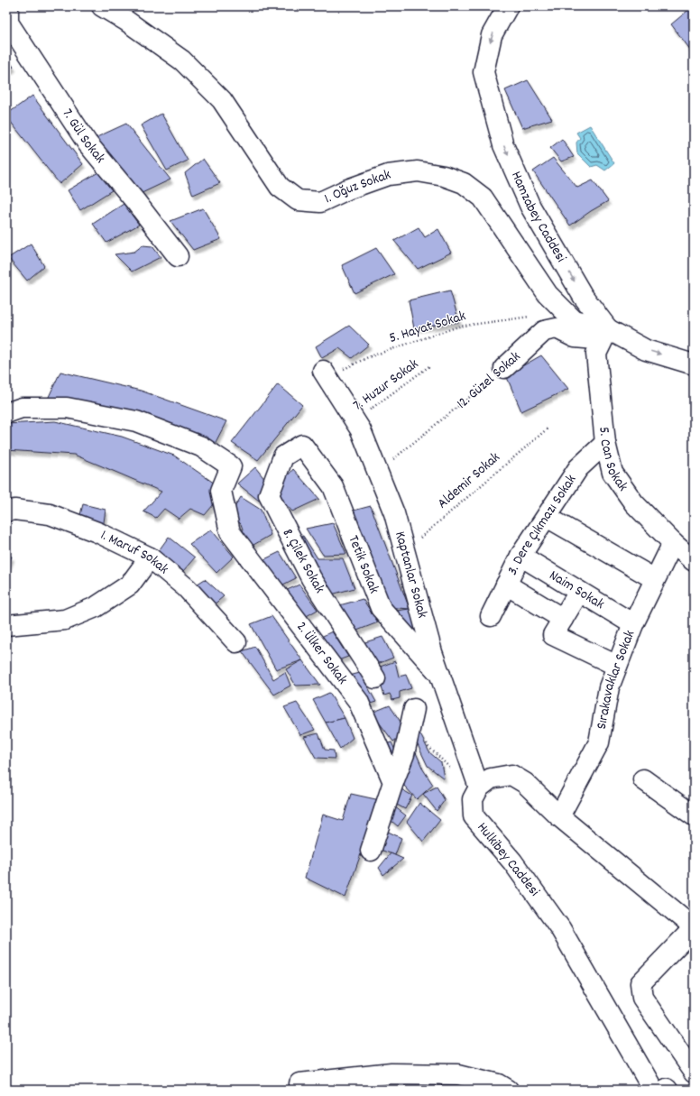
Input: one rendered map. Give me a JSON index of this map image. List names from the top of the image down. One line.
{"streets":{"street":["7. Gül Sokak","1. Oğuz Sokak","Hamzabey Caddesi","12. Güzel Sokak","5. Can Sokak","3. Dere Çıkmazı Sokak","1. Maruf Sokak","8. Çilek Sokak","Tetik Sokak","Kaptanlar Sokak","Naim Sokak","2. Ülker Sokak","Sırakavaklar Sokak","Hulkibey Caddesi"],"path":["5. Hayat Sokak","7. Huzur Sokak","Aldemir Sokak"]},"crossings":[["1. Oğuz Sokak","Hamzabey Caddesi"],["1. Oğuz Sokak","12. Güzel Sokak"],["1. Oğuz Sokak","5. Can Sokak"],["Hamzabey Caddesi","12. Güzel Sokak"],["Hamzabey Caddesi","5. Can Sokak"],["5. Hayat Sokak","Kaptanlar Sokak"],["12. Güzel Sokak","5. Can Sokak"],["12. Güzel Sokak","Kaptanlar Sokak"],["7. Huzur Sokak","Kaptanlar Sokak"],["5. Can Sokak","3. Dere Çıkmazı Sokak"],["5. Can Sokak","Sırakavaklar Sokak"],["Aldemir Sokak","Kaptanlar Sokak"],["3. Dere Çıkmazı Sokak","Naim Sokak"],["8. Çilek Sokak","Tetik Sokak"],["Tetik Sokak","Kaptanlar Sokak"],["Kaptanlar Sokak","Hulkibey Caddesi"],["Naim Sokak","Sırakavaklar Sokak"]],"one_way":["Hamzabey Caddesi"]}
